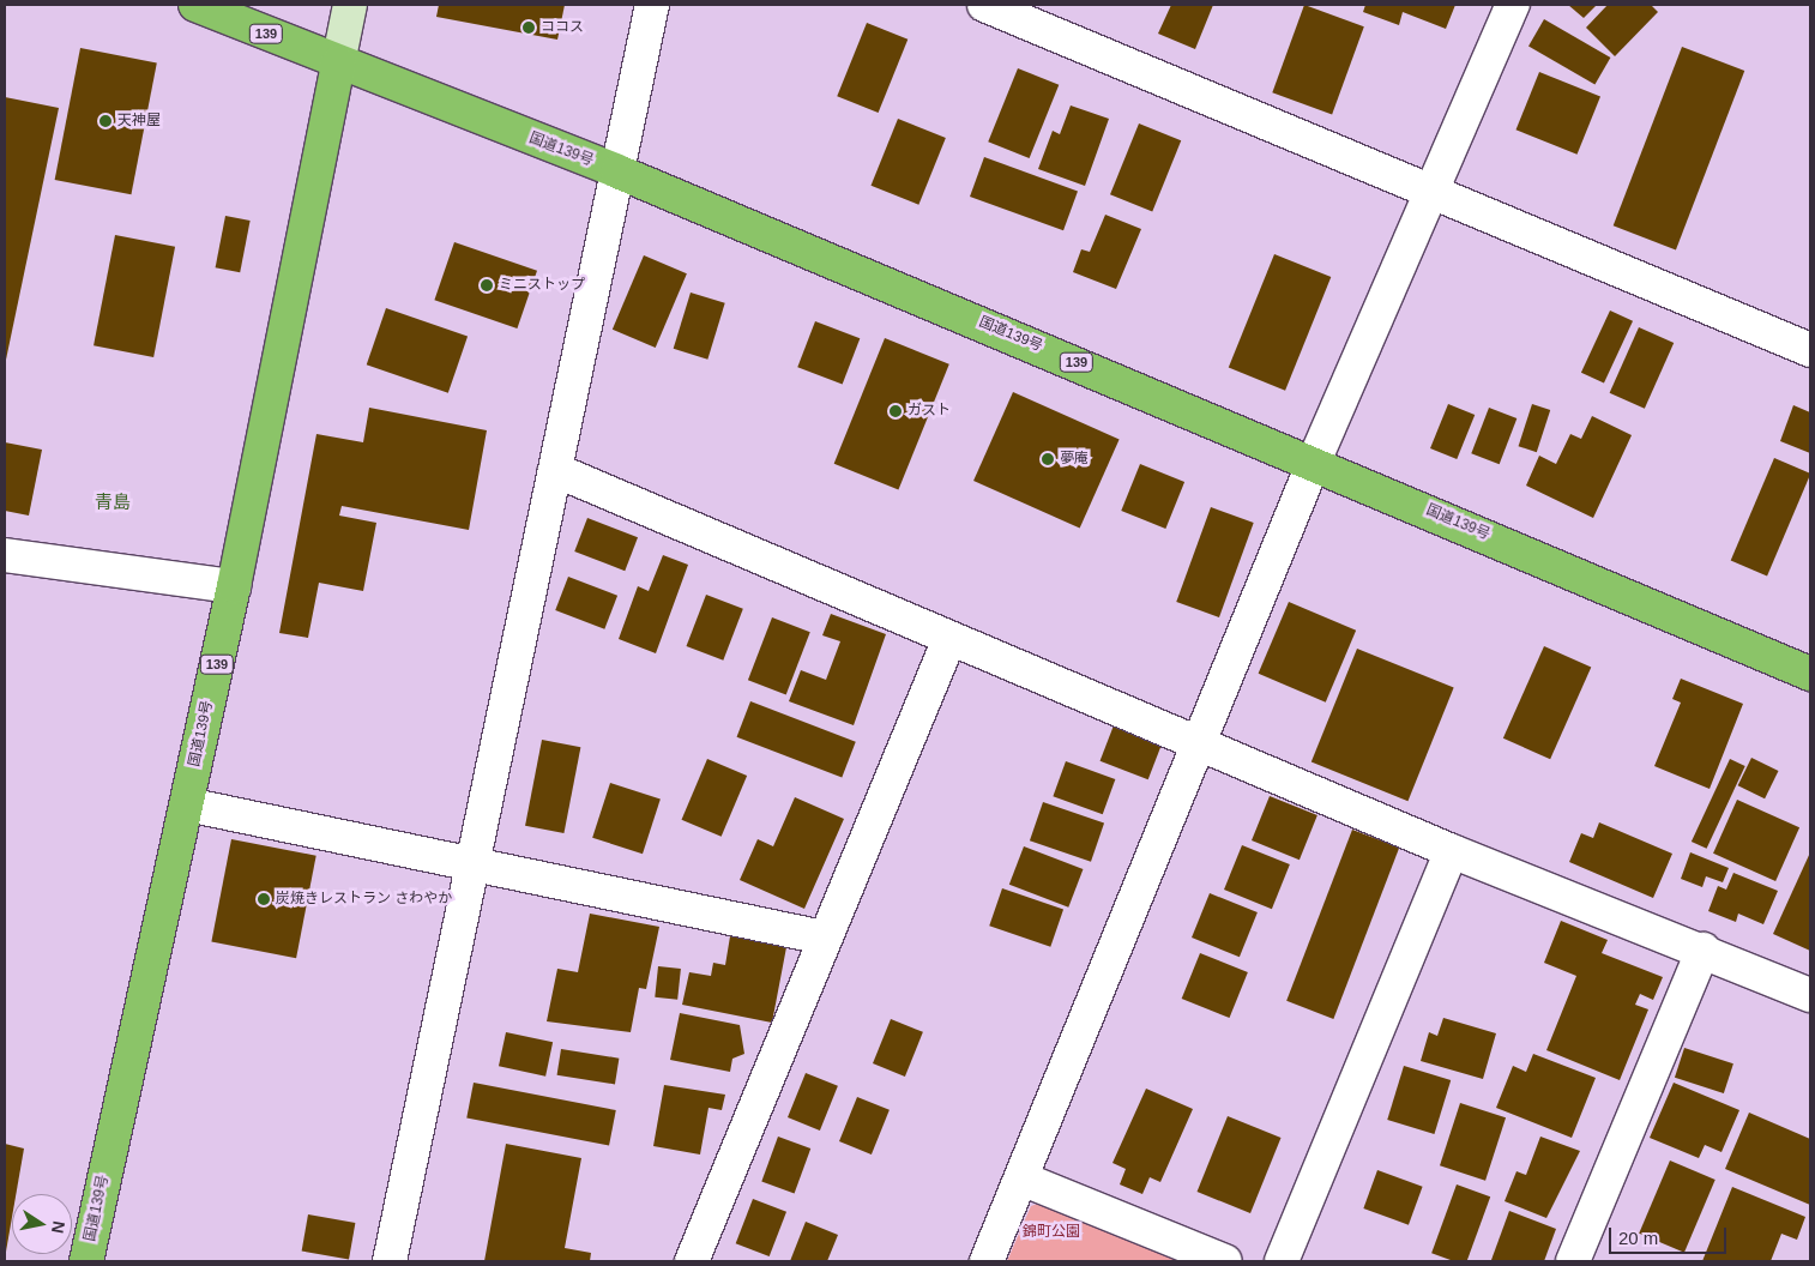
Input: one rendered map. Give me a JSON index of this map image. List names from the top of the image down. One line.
{"streets":{"highway":["139","国道139号"]},"districts":["青島"],"parks":["錦町公園"],"places":["ココス","天神屋","ミニストップ","ガスト","夢庵","炭焼きレストラン さわやか"],"scale_bar":"20 m","north":"right"}
